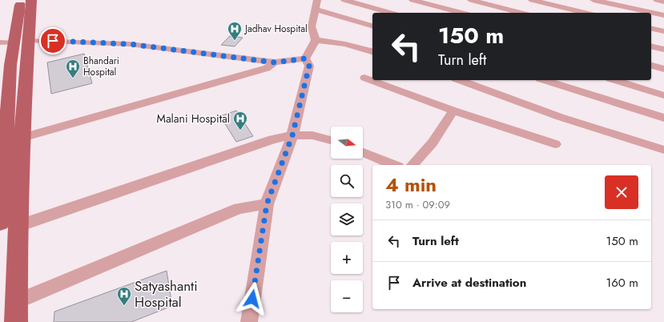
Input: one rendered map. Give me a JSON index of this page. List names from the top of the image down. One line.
{"places":{"hospital":["Jadhav Hospital","Bhandari Hospital","Malani Hospital","Satyashanti Hospital"]},"north":"right","page":{"turn":["150 m","Turn left"],"map_buttons":["+","−"],"heading":["4 min","310 m · 09:09"],"list":[{"name":"Turn left","value":"150 m"},{"name":"Arrive at destination","value":"160 m"}]}}
